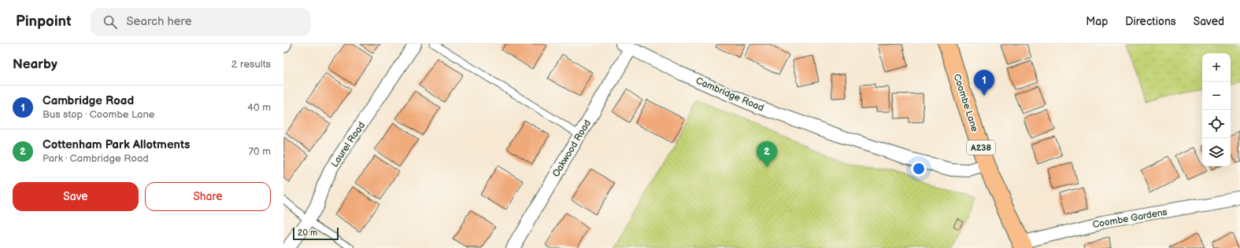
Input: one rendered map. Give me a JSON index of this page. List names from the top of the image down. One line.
{"streets":{"main road":["Coombe Lane","A238"],"street":["Cambridge Road","Laurel Road","Oakwood Road","Coombe Gardens"]},"crossings":[["Cambridge Road","Coombe Lane"],["Cambridge Road","Oakwood Road"],["Coombe Lane","Coombe Gardens"]],"scale_bar":"20 m","page":{"header":"Pinpoint","search":"Search here","nav":["Map","Directions","Saved"],"heading":["Nearby","2 results"],"map_buttons":["+","−"],"pins":["1","2"],"list":[{"mark":"1","name":"Cambridge Road","note":"Bus stop · Coombe Lane","value":"40 m"},{"mark":"2","name":"Cottenham Park Allotments","note":"Park · Cambridge Road","value":"70 m"}],"buttons":["Save","Share"],"scale":"20 m"}}
